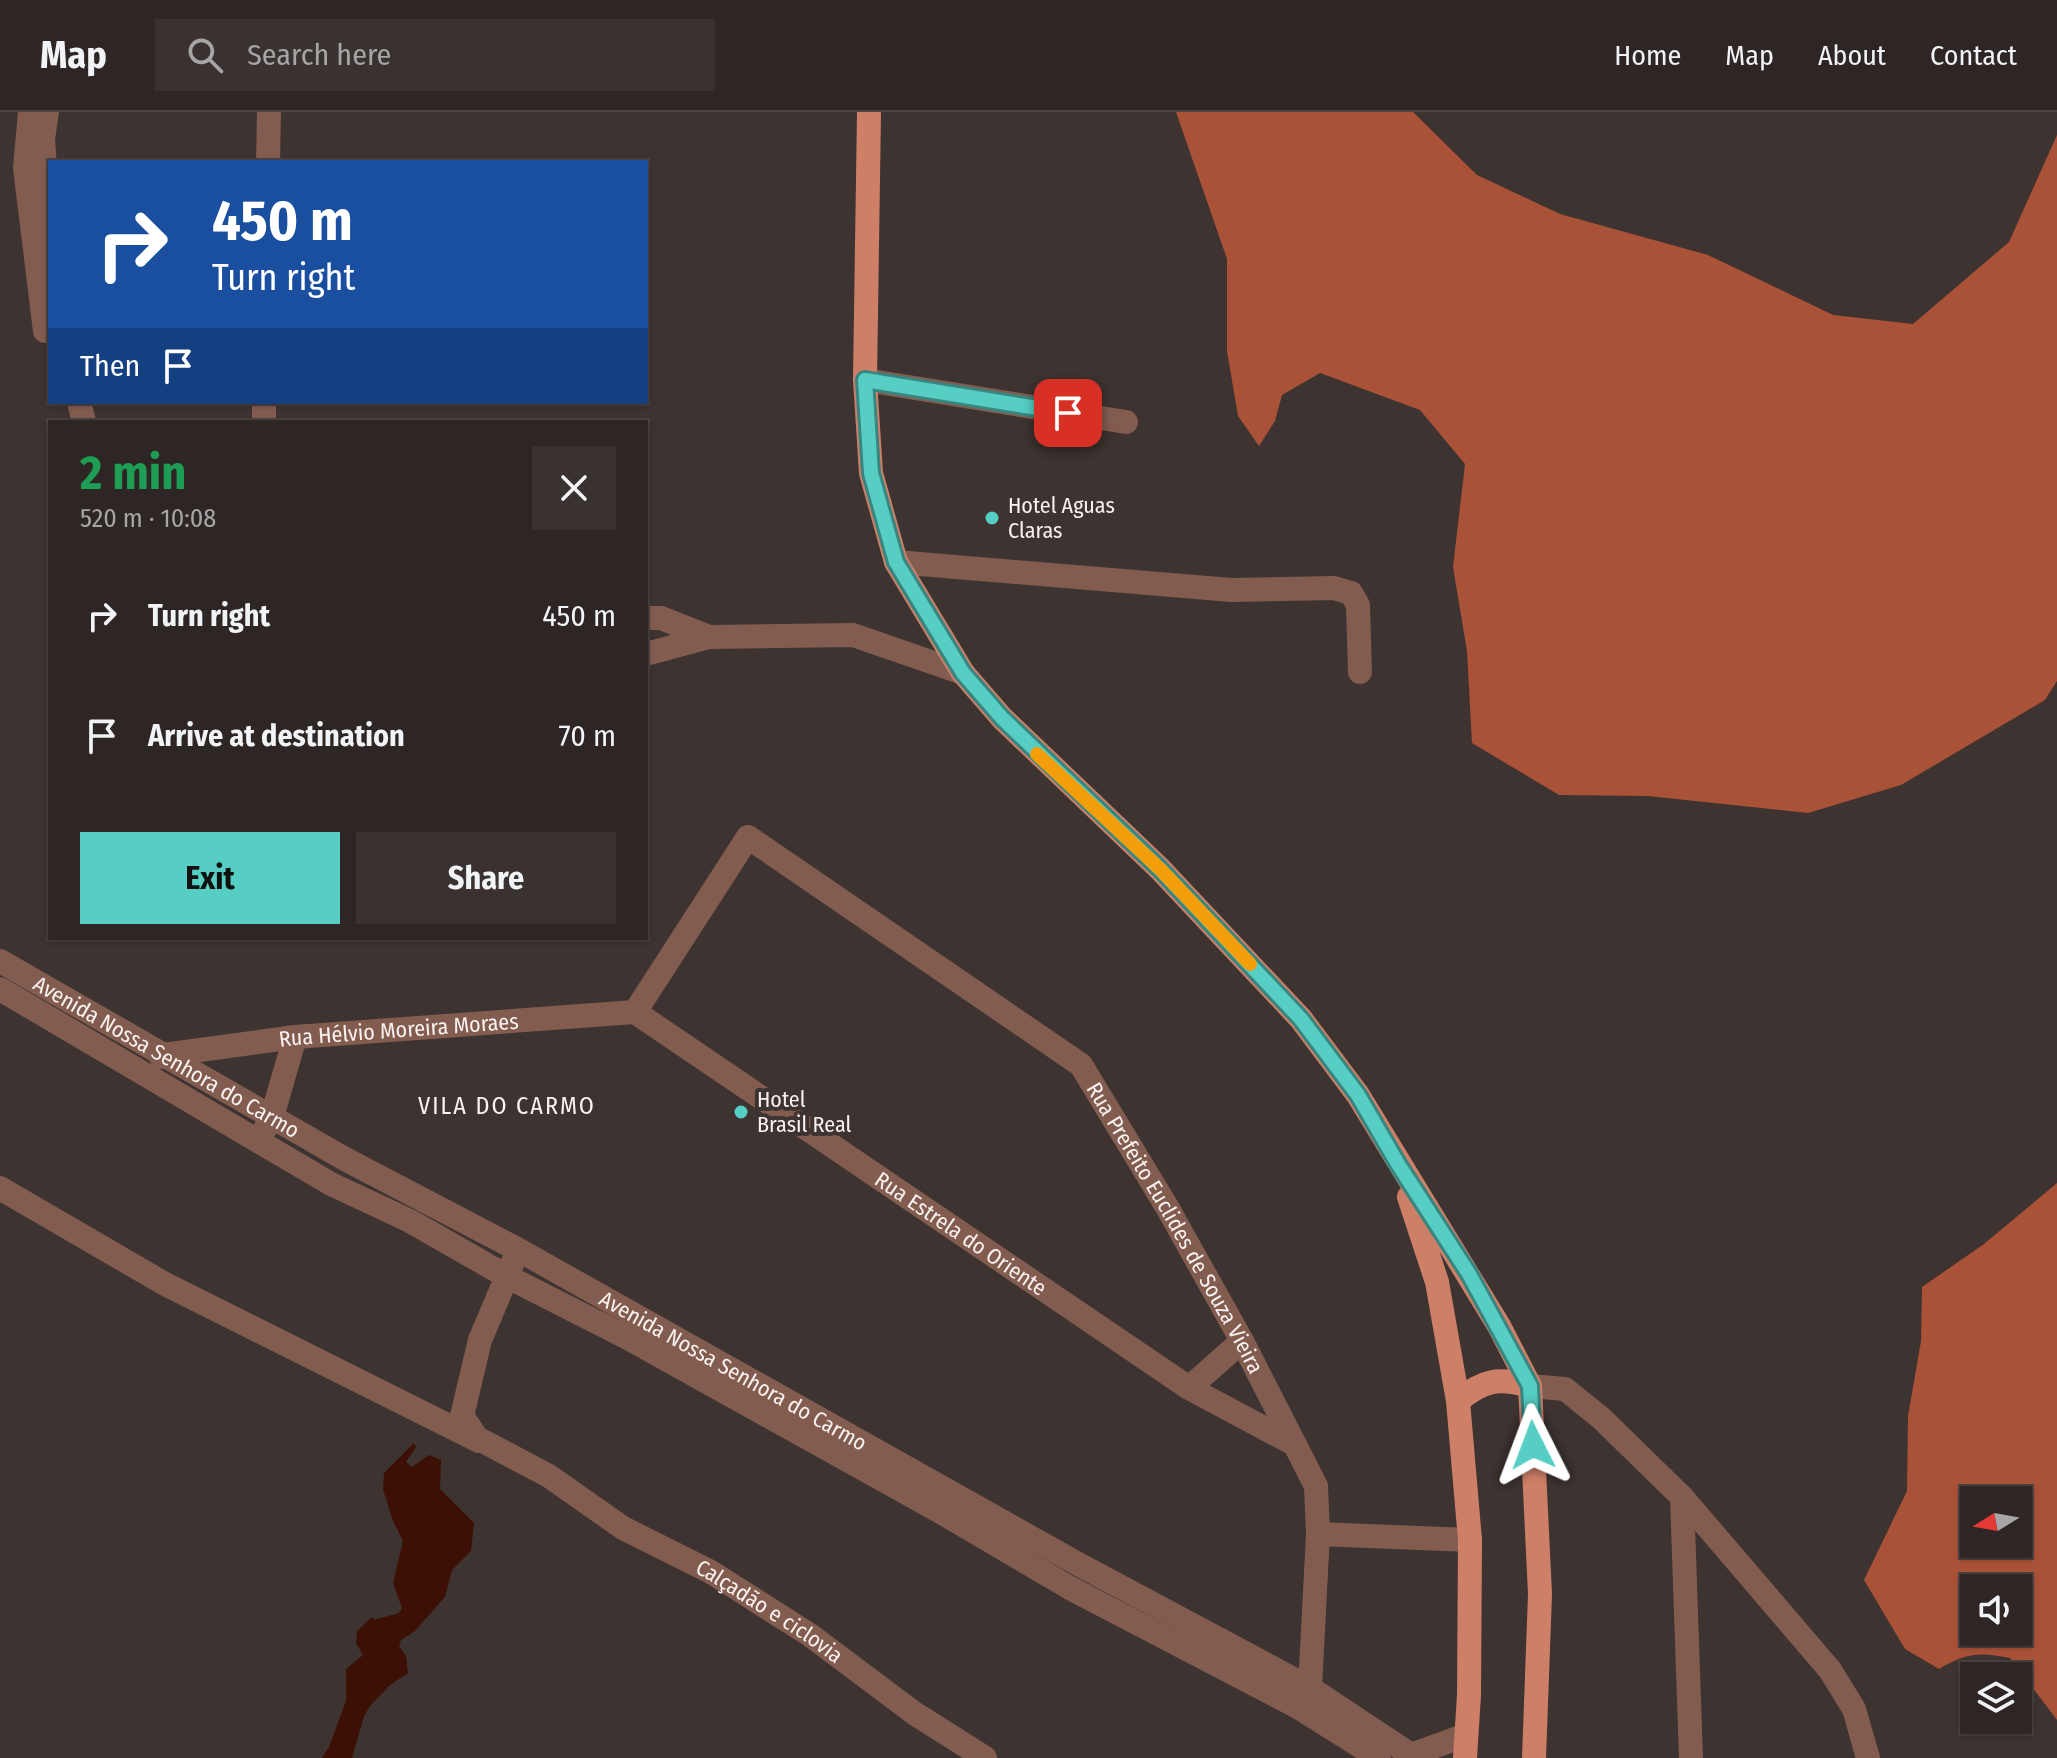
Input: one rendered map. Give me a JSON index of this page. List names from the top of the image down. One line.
{"streets":{"street":["Rua Hélvio Moreira Moraes","Avenida Nossa Senhora do Carmo","Rua Prefeito Euclides de Souza Vieira","Rua Estrela do Oriente","Calçadão e ciclovia"]},"crossings":[["Rua Hélvio Moreira Moraes","Avenida Nossa Senhora do Carmo"],["Rua Hélvio Moreira Moraes","Rua Prefeito Euclides de Souza Vieira"],["Rua Hélvio Moreira Moraes","Rua Estrela do Oriente"],["Avenida Nossa Senhora do Carmo","Rua Prefeito Euclides de Souza Vieira"],["Rua Prefeito Euclides de Souza Vieira","Rua Estrela do Oriente"]],"districts":["VILA DO CARMO"],"places":["Hotel Aguas Claras","Hotel Brasil Real"],"north":"left","page":{"header":"Map","search":"Search here","nav":["Home","Map","About","Contact"],"turn":["450 m","Turn right"],"then":"Then","heading":["2 min","520 m · 10:08"],"list":[{"name":"Turn right","value":"450 m"},{"name":"Arrive at destination","value":"70 m"}],"buttons":["Exit","Share"]}}
